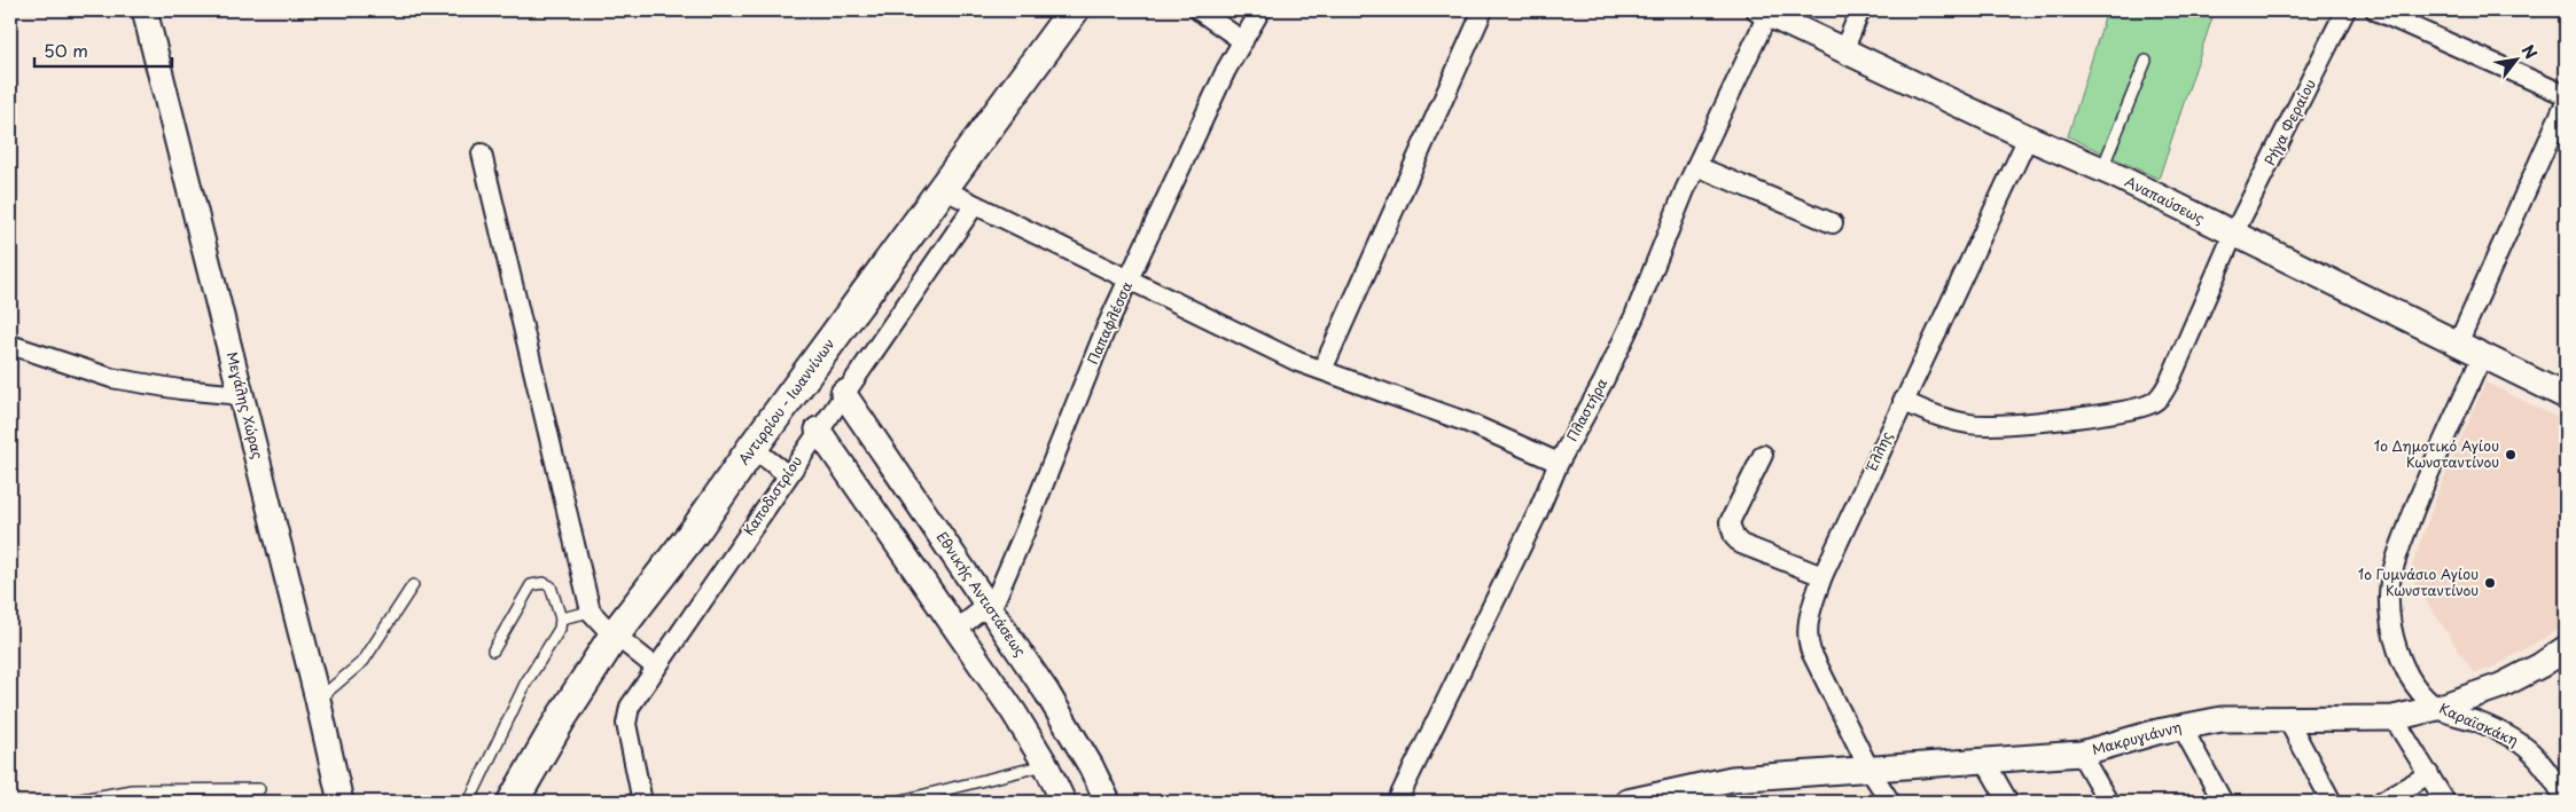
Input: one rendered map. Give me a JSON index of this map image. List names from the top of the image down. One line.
{"streets":{"main road":["Αντιρρίου - Ιωαννίνων"],"street":["Ρήγα Φεραίου","Αναπαύσεως","Παπαφλέσσα","Μεγάλης Χώρας","Πλαστήρα","Έλλης","Καποδιστρίου","Εθνικής Αντιστάσεως","Καραϊσκάκη","Μακρυγιάννη"]},"crossings":[["Ρήγα Φεραίου","Αναπαύσεως"],["Ρήγα Φεραίου","Έλλης"],["Αναπαύσεως","Πλαστήρα"],["Αναπαύσεως","Έλλης"],["Αναπαύσεως","Καραϊσκάκη"],["Παπαφλέσσα","Εθνικής Αντιστάσεως"],["Έλλης","Μακρυγιάννη"],["Καποδιστρίου","Εθνικής Αντιστάσεως"],["Καραϊσκάκη","Μακρυγιάννη"]],"places":["1ο Δημοτικό Αγίου Κωνσταντίνου","1ο Γυμνάσιο Αγίου Κωνσταντίνου"],"scale_bar":"50 m","north":"top right"}
